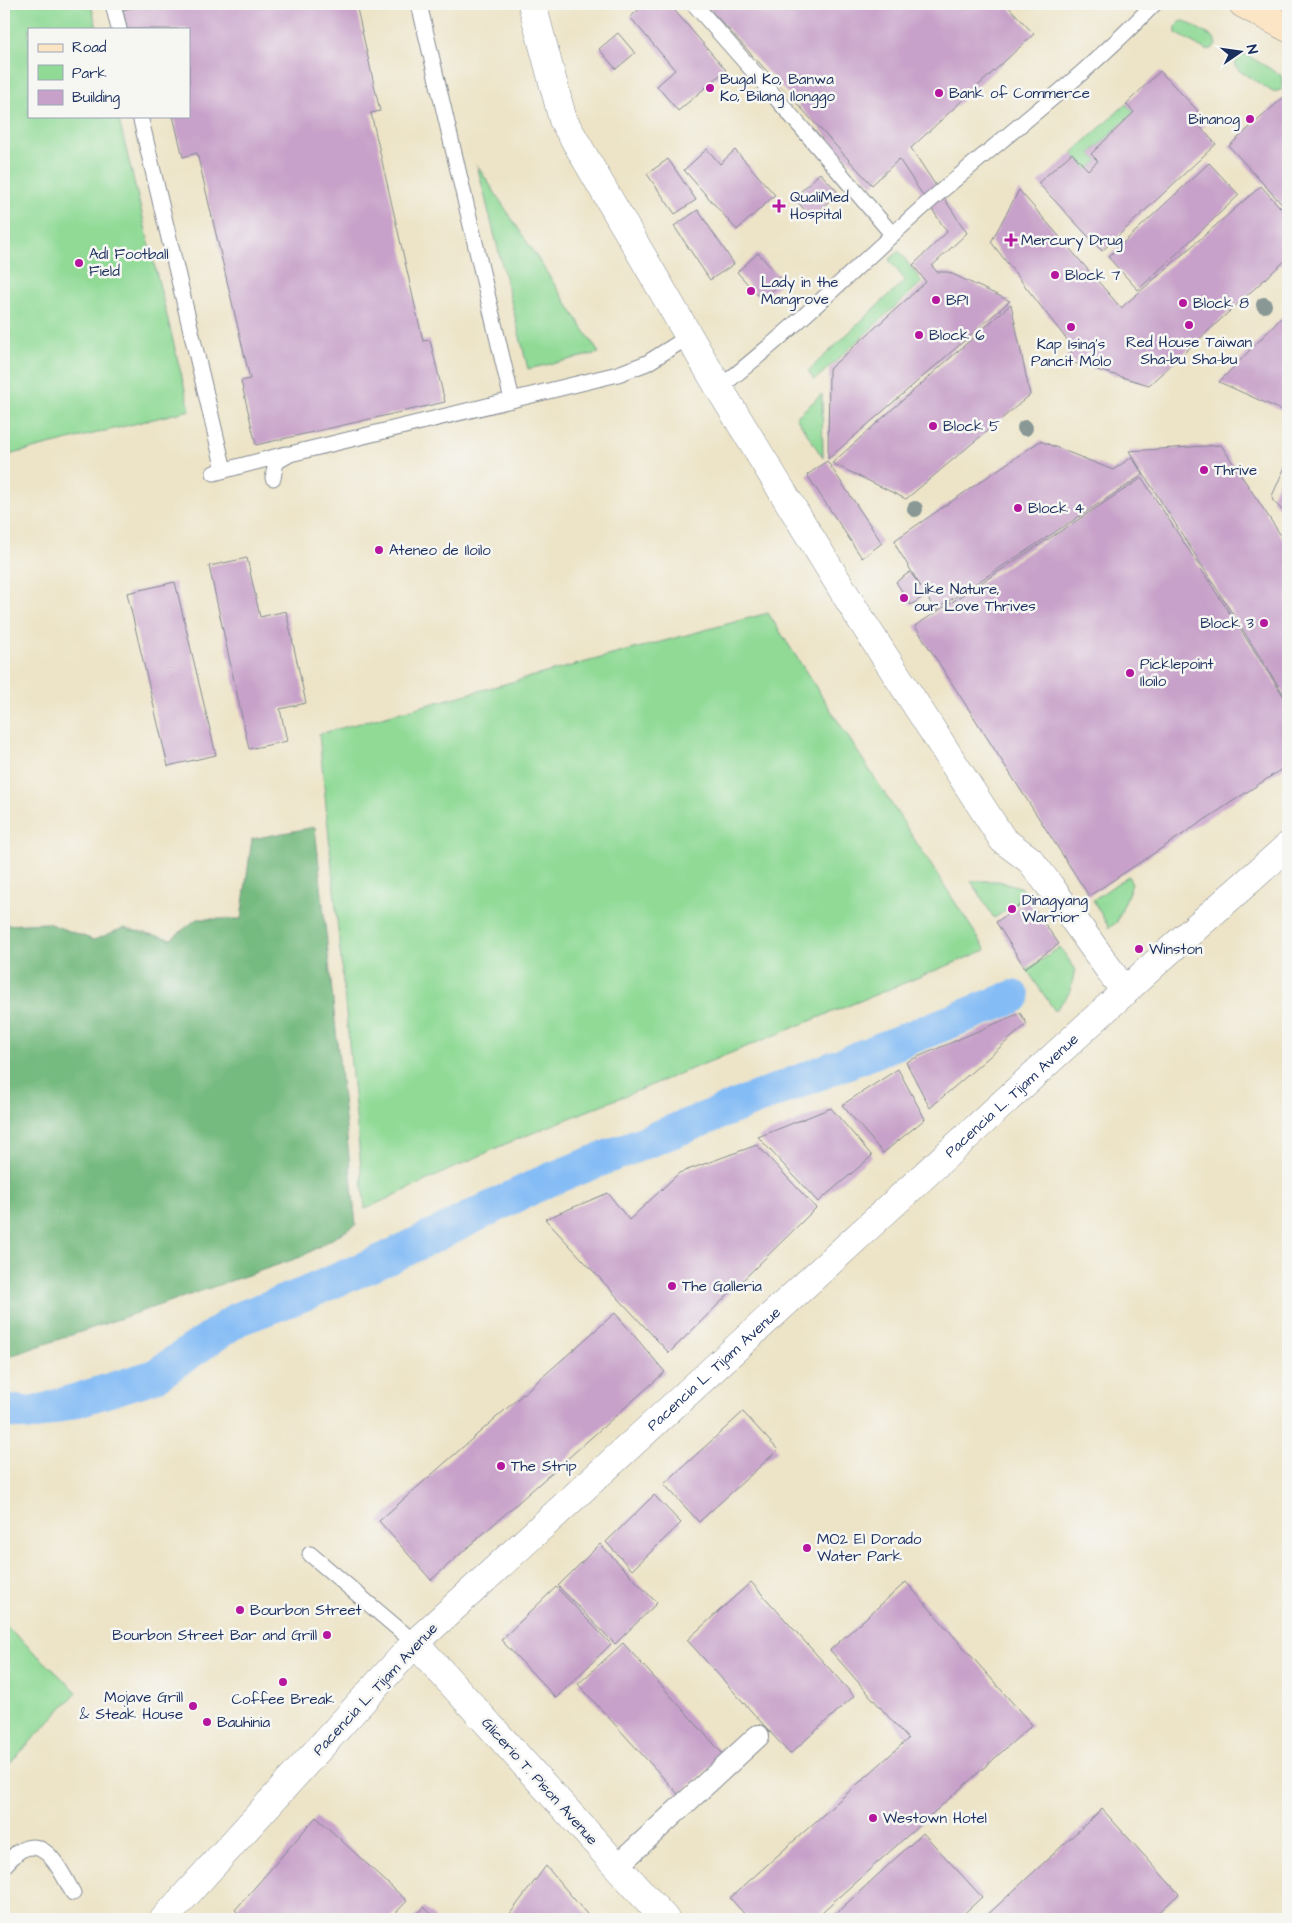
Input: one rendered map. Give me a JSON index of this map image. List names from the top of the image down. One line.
{"streets":{"street":["Pacencia L. Tijam Avenue","Glicerio T. Pison Avenue"]},"crossings":[["Pacencia L. Tijam Avenue","Glicerio T. Pison Avenue"]],"places":{"other":["Bugal Ko, Banwa Ko, Bilang Ilonggo","Bank of Commerce","Binanog","AdI Football Field","Block 7","Lady in the Mangrove","BPI","Block 8","Red House Taiwan Sha-bu Sha-bu","Kap Ising's Pancit Molo","Block 6","Block 5","Thrive","Block 4","Ateneo de Iloilo","Like Nature, our Love Thrives","Block 3","Picklepoint Iloilo","Dinagyang Warrior","Winston","The Galleria","The Strip","MO2 El Dorado Water Park","Bourbon Street","Bourbon Street Bar and Grill","Coffee Break","Mojave Grill & Steak House","Bauhinia","Westown Hotel"],"health":["QualiMed Hospital","Mercury Drug"]},"legend":["Road","Park","Building"],"north":"right"}
